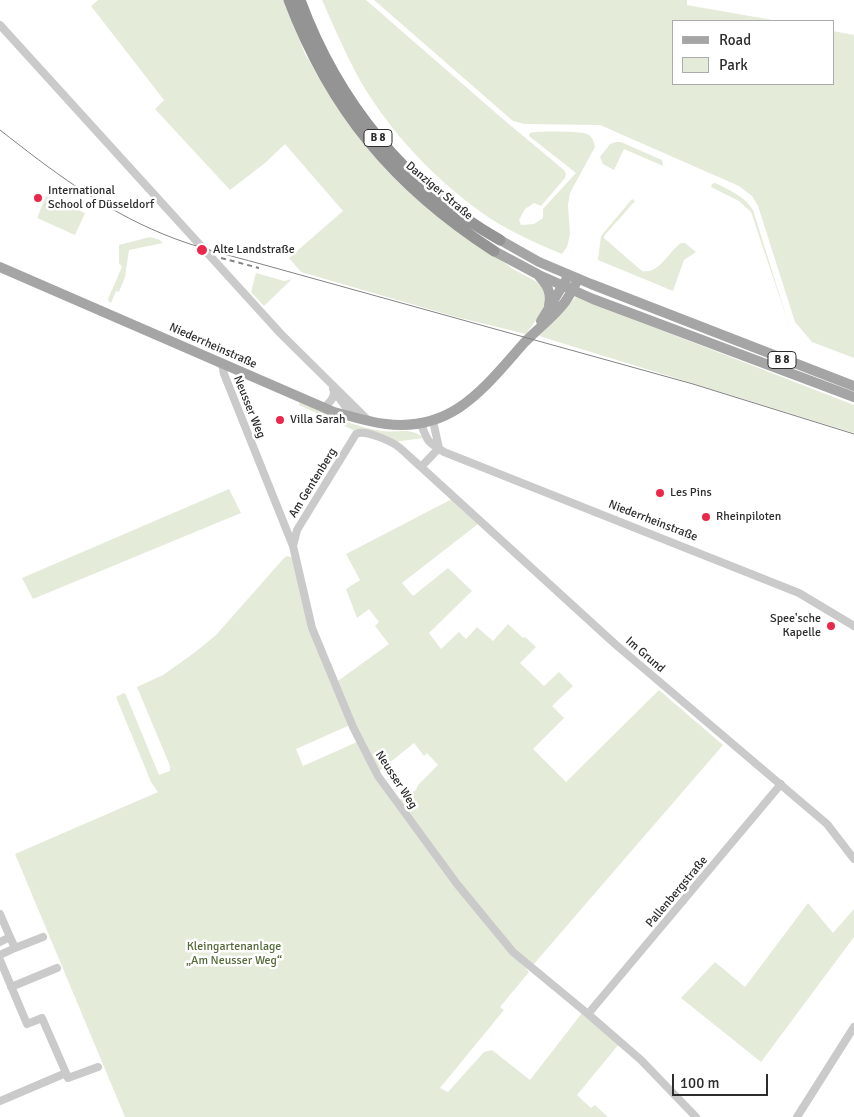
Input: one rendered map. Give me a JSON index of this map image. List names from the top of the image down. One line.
{"streets":{"highway":["B 8","Danziger Straße"],"main road":["Niederrheinstraße"],"street":["Neusser Weg","Am Gentenberg","Im Grund","Pallenbergstraße"]},"crossings":[["Niederrheinstraße","Neusser Weg"],["Neusser Weg","Am Gentenberg"],["Neusser Weg","Pallenbergstraße"],["Am Gentenberg","Im Grund"],["Im Grund","Pallenbergstraße"]],"parks":["Kleingartenanlage „Am Neusser Weg“"],"places":["International School of Düsseldorf","Alte Landstraße","Villa Sarah","Les Pins","Rheinpiloten","Spee'sche Kapelle"],"legend":["Road","Park"],"scale_bar":"100 m"}
